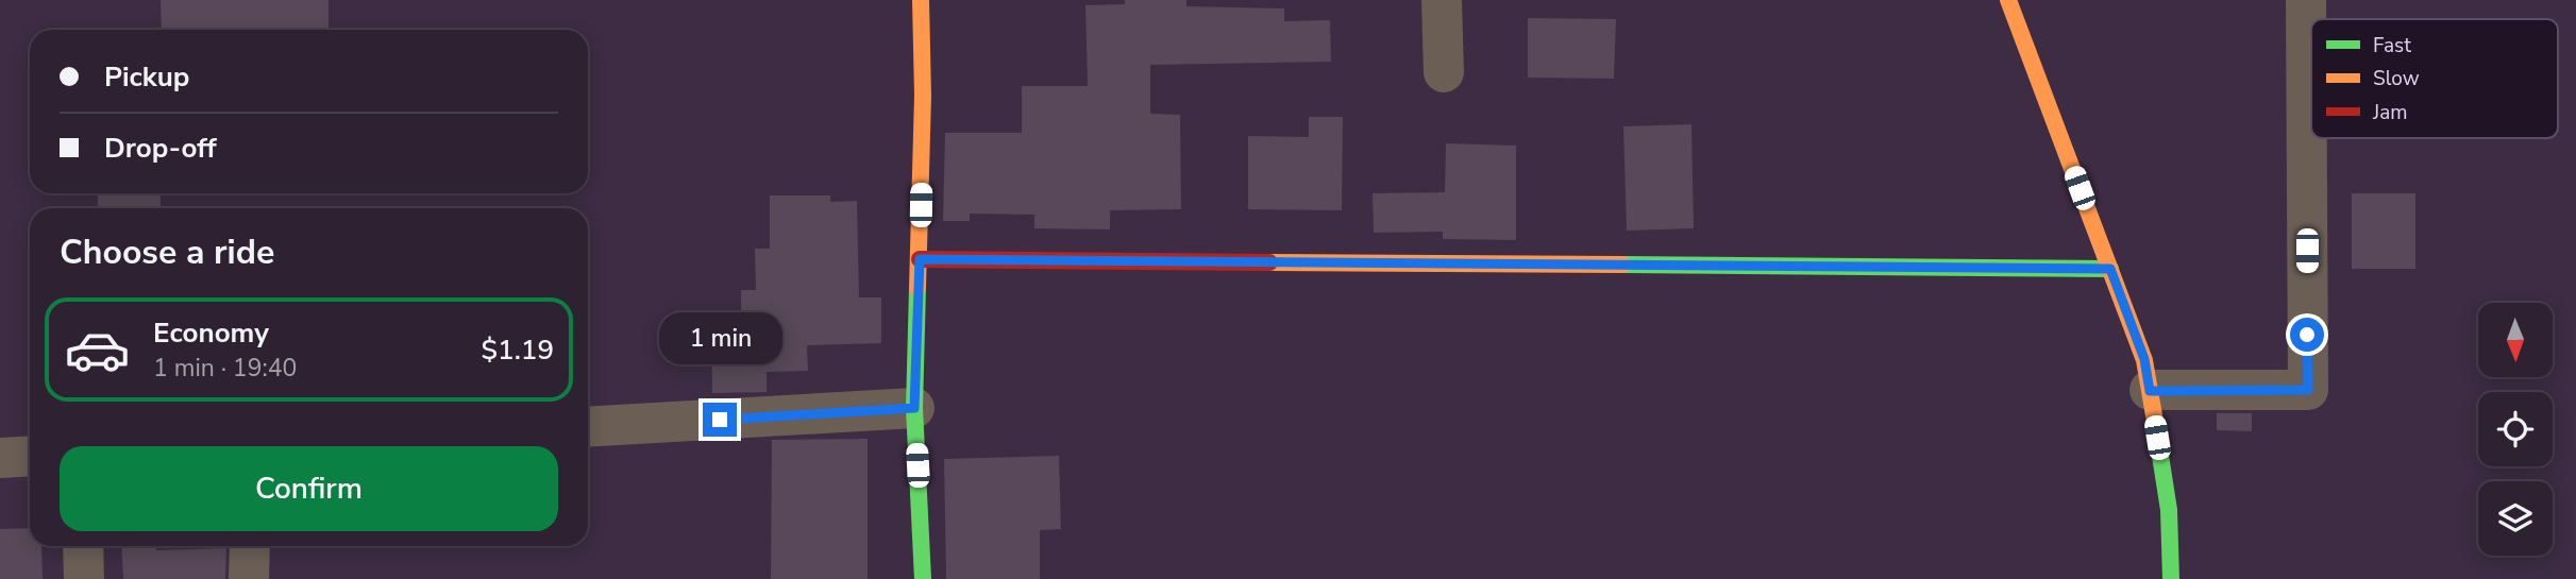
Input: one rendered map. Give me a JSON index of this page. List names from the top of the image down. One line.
{"legend":["Fast","Slow","Jam"],"north":"bottom","page":{"banner":["Pickup","Drop-off"],"heading":"Choose a ride","list":[{"name":"Economy","note":"1 min · 19:40","value":"$1.19"}],"bubble":"1 min","buttons":"Confirm"}}
